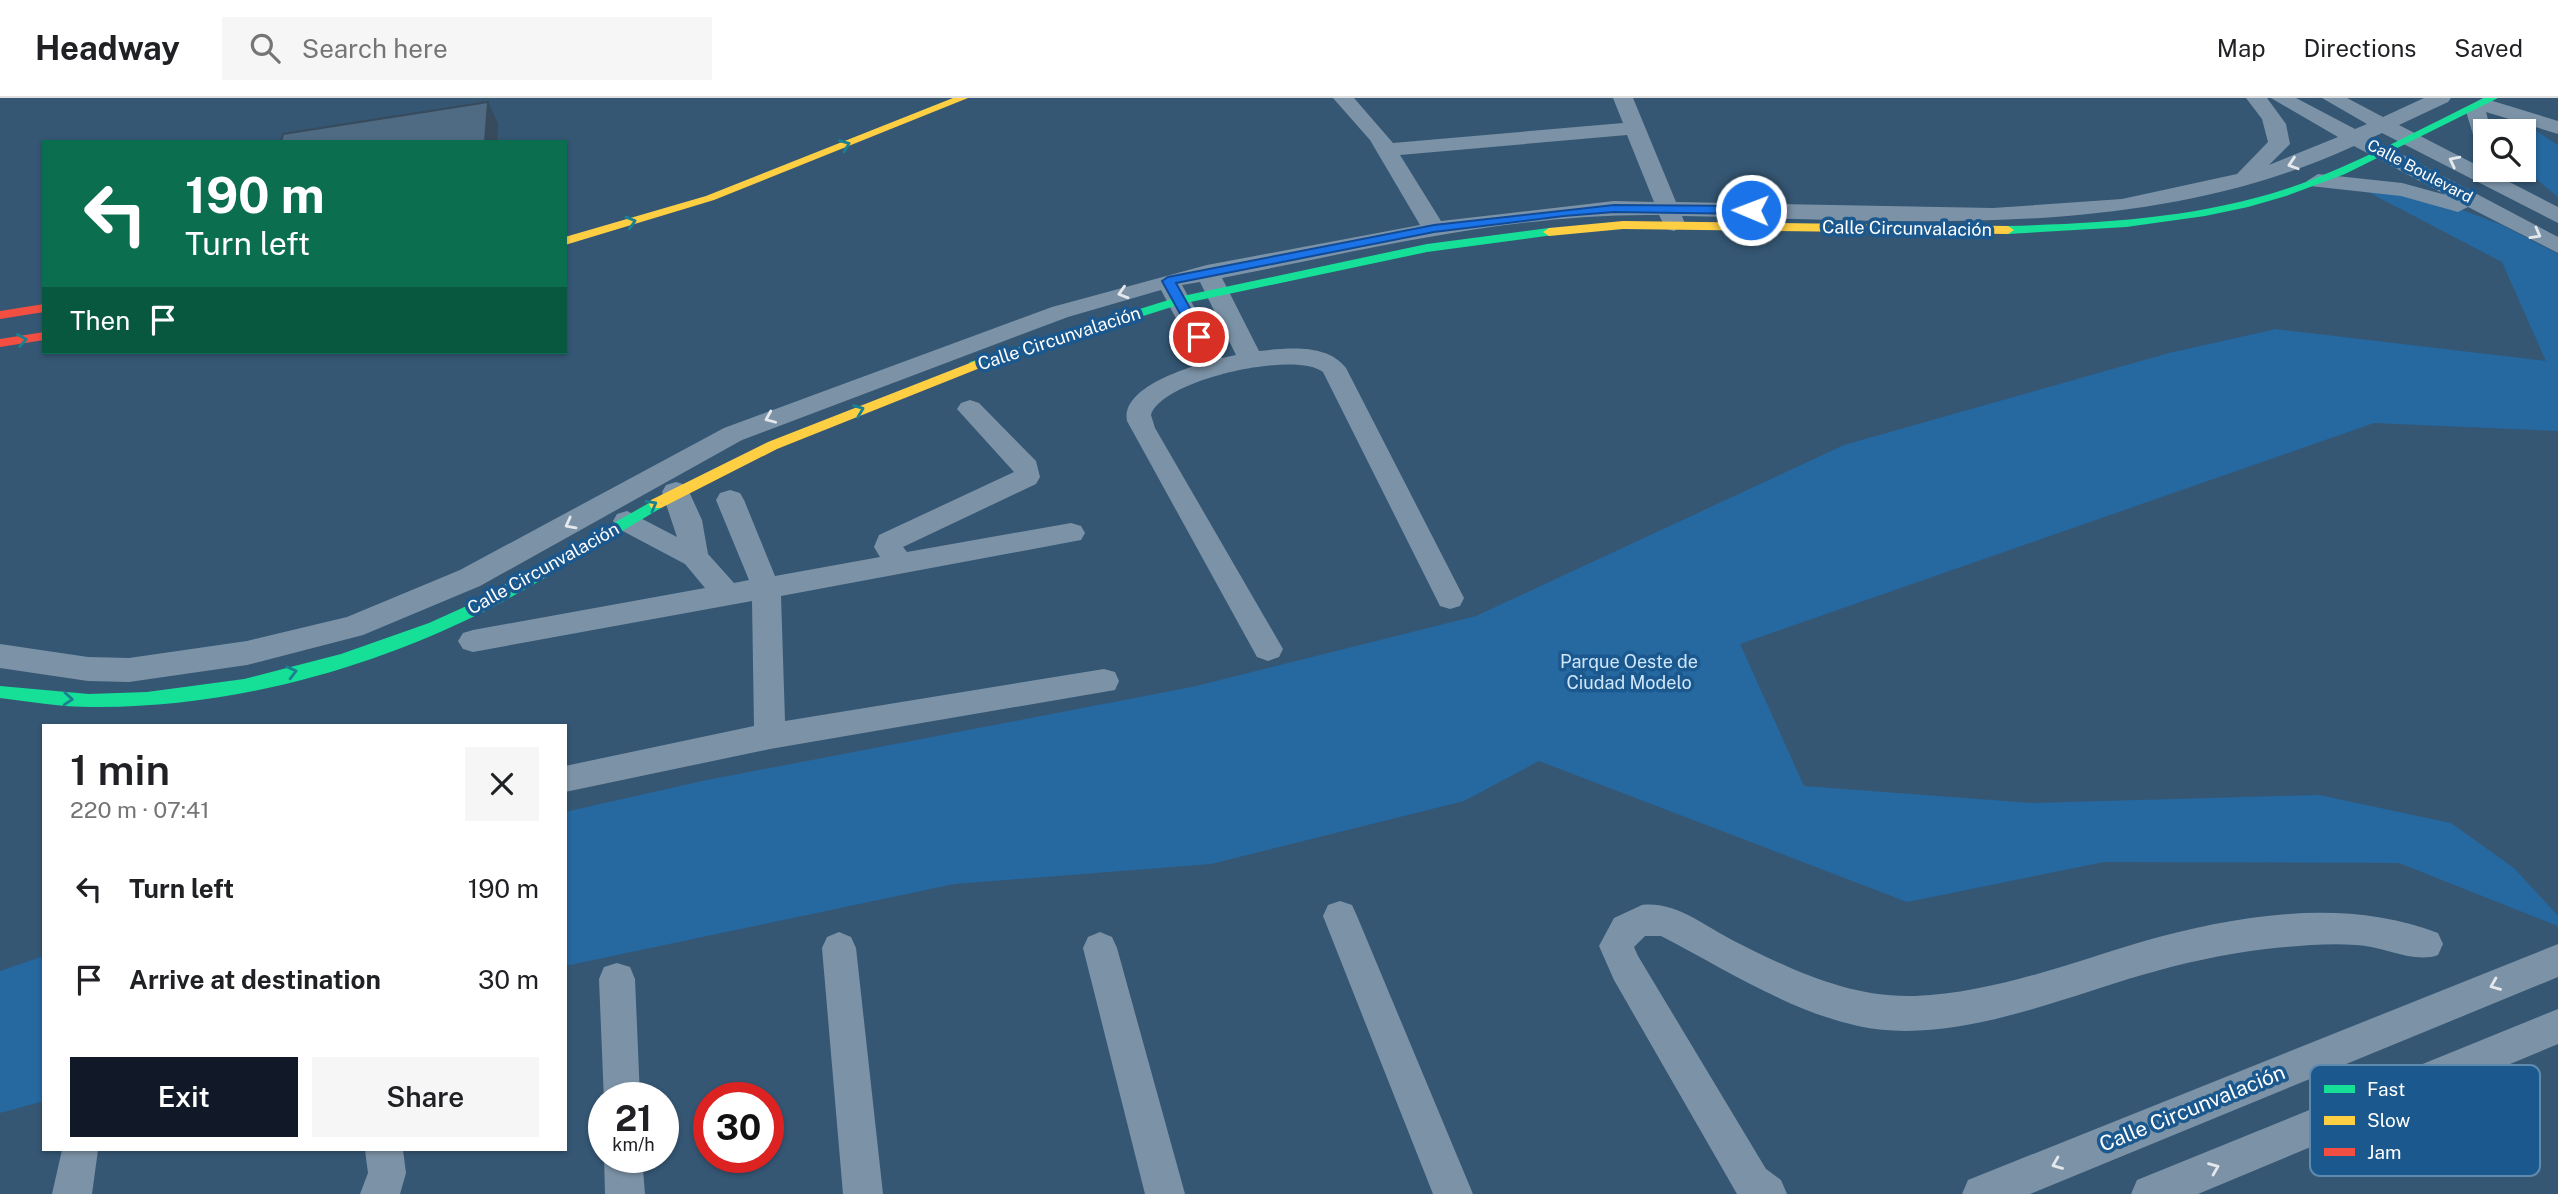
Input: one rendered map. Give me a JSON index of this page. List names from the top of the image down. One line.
{"streets":{"street":["Calle Boulevard","Calle Circunvalación"]},"crossings":[["Calle Boulevard","Calle Circunvalación"]],"parks":["Parque Oeste de Ciudad Modelo"],"legend":["Fast","Slow","Jam"],"page":{"header":"Headway","search":"Search here","nav":["Map","Directions","Saved"],"turn":["190 m","Turn left"],"then":"Then","heading":["1 min","220 m · 07:41"],"list":[{"name":"Turn left","value":"190 m"},{"name":"Arrive at destination","value":"30 m"}],"buttons":["Exit","Share"],"speed":"21 km/h","limit":"30"}}
